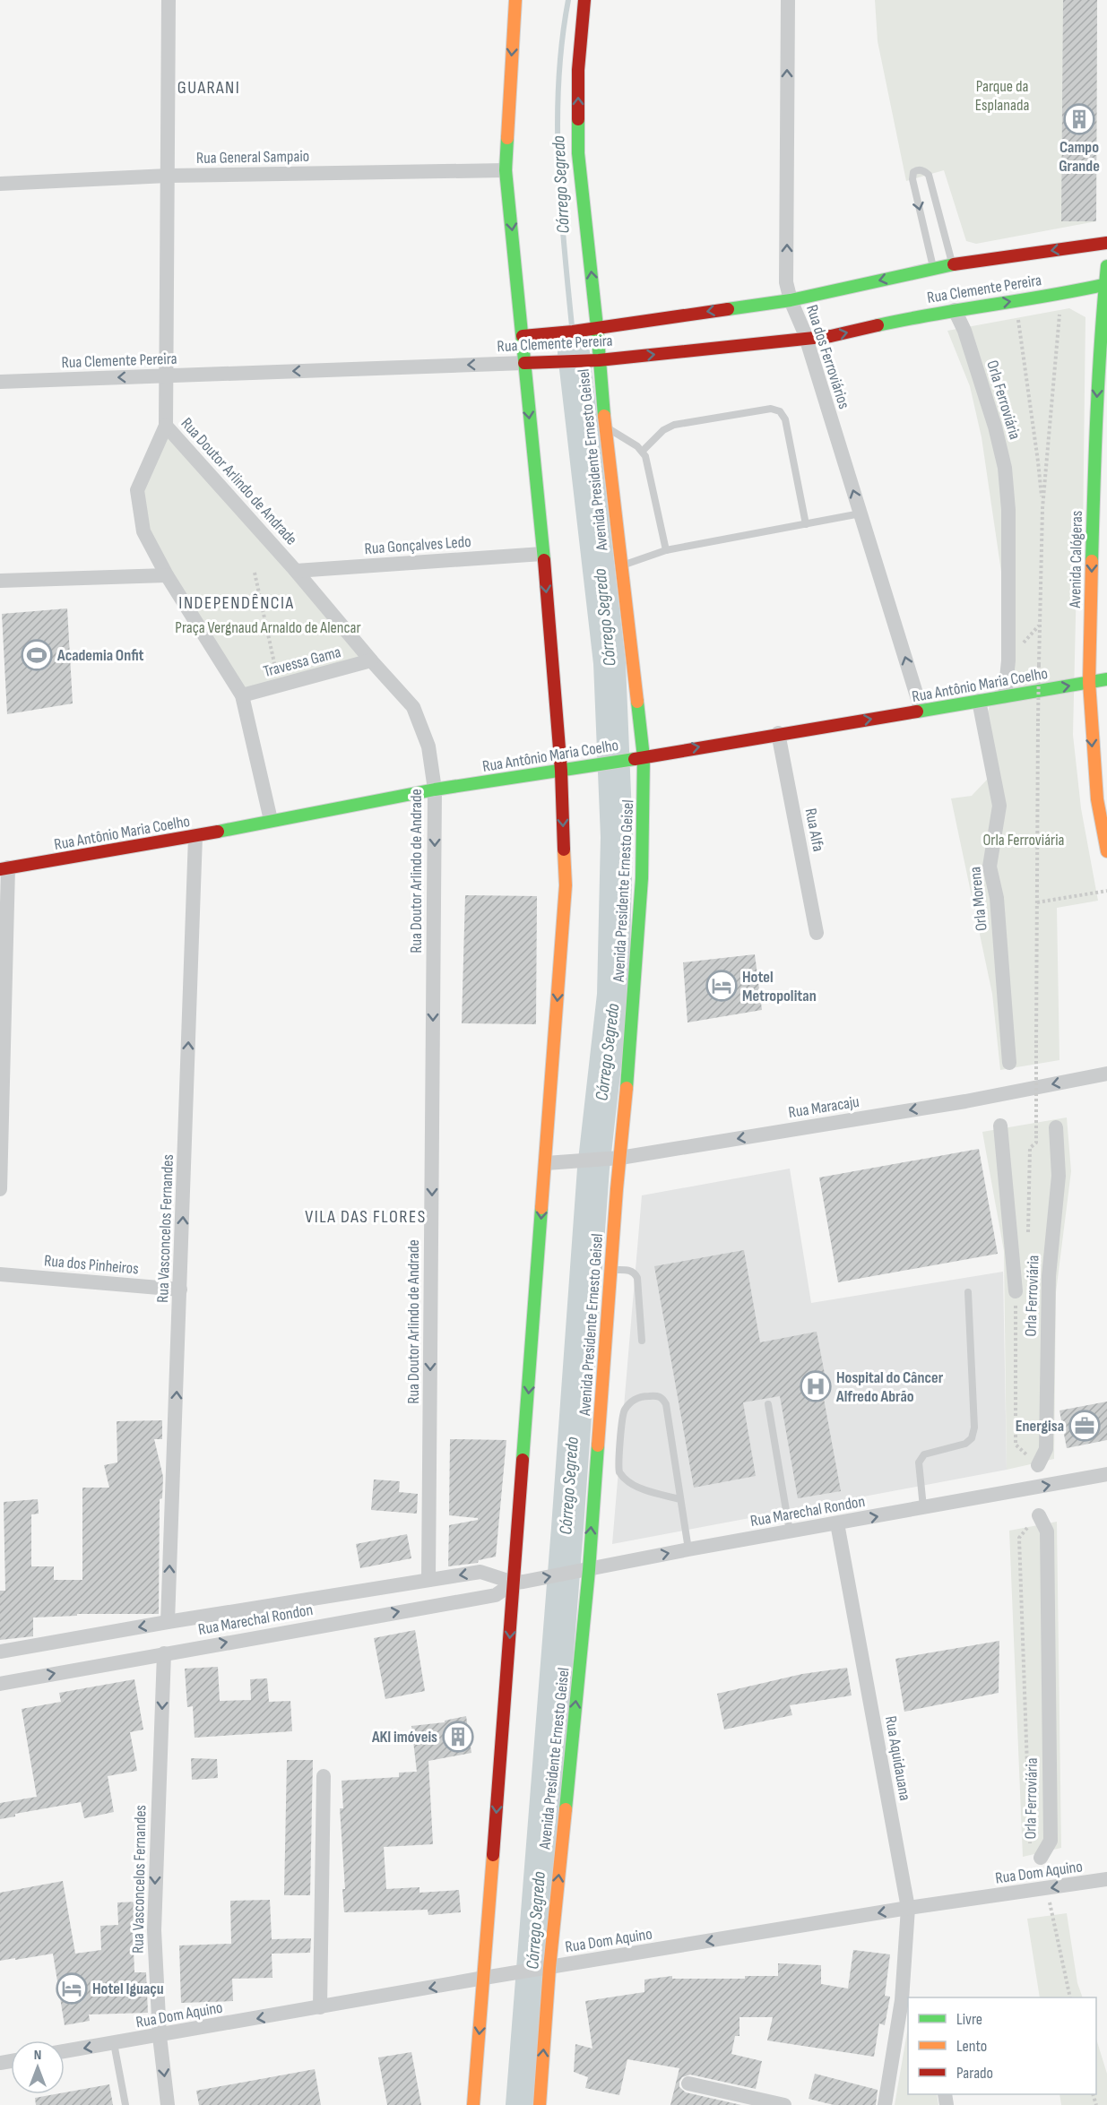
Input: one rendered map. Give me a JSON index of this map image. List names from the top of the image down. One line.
{"streets":{"main road":["Rua Clemente Pereira","Avenida Presidente Ernesto Geisel","Avenida Calógeras","Rua Antônio Maria Coelho"],"street":["Rua General Sampaio","Rua dos Ferroviários","Orla Ferroviária","Rua Doutor Arlindo de Andrade","Rua Gonçalves Ledo","Travessa Gama","Rua Alfa","Orla Morena","Rua Maracaju","Rua Vasconcelos Fernandes","Rua dos Pinheiros","Rua Marechal Rondon","Rua Aquidauana","Rua Dom Aquino"]},"crossings":[["Rua General Sampaio","Rua Doutor Arlindo de Andrade"],["Rua Clemente Pereira","Rua dos Ferroviários"],["Rua Clemente Pereira","Orla Ferroviária"],["Rua Clemente Pereira","Avenida Presidente Ernesto Geisel"],["Rua Clemente Pereira","Rua Doutor Arlindo de Andrade"],["Rua Clemente Pereira","Avenida Calógeras"],["Rua dos Ferroviários","Rua Antônio Maria Coelho"],["Orla Ferroviária","Rua Antônio Maria Coelho"],["Avenida Presidente Ernesto Geisel","Rua Antônio Maria Coelho"],["Avenida Presidente Ernesto Geisel","Rua Maracaju"],["Avenida Presidente Ernesto Geisel","Rua Marechal Rondon"],["Avenida Presidente Ernesto Geisel","Rua Dom Aquino"],["Rua Doutor Arlindo de Andrade","Rua Gonçalves Ledo"],["Rua Doutor Arlindo de Andrade","Travessa Gama"],["Rua Doutor Arlindo de Andrade","Rua Antônio Maria Coelho"],["Rua Doutor Arlindo de Andrade","Rua Marechal Rondon"],["Avenida Calógeras","Rua Antônio Maria Coelho"],["Rua Antônio Maria Coelho","Rua Alfa"],["Rua Antônio Maria Coelho","Orla Morena"],["Rua Antônio Maria Coelho","Rua Vasconcelos Fernandes"],["Rua Vasconcelos Fernandes","Rua dos Pinheiros"],["Rua Vasconcelos Fernandes","Rua Marechal Rondon"],["Rua Vasconcelos Fernandes","Rua Dom Aquino"],["Rua Marechal Rondon","Rua Aquidauana"],["Rua Aquidauana","Rua Dom Aquino"]],"one_way":["Rua dos Ferroviários","Rua Doutor Arlindo de Andrade","Avenida Calógeras","Rua Maracaju","Rua Dom Aquino"],"districts":["GUARANI","INDEPENDÊNCIA","VILA DAS FLORES"],"water":["Córrego Segredo"],"parks":["Parque da Esplanada","Praça Vergnaud Arnaldo de Alencar","Orla Ferroviária"],"places":{"building":["Campo Grande","AKI imóveis"],"sports":["Academia Onfit"],"hotel":["Hotel Metropolitan","Hotel Iguaçu"],"hospital":["Hospital do Câncer Alfredo Abrão"],"office":["Energisa"]},"legend":["Livre","Lento","Parado"],"north":"top"}
